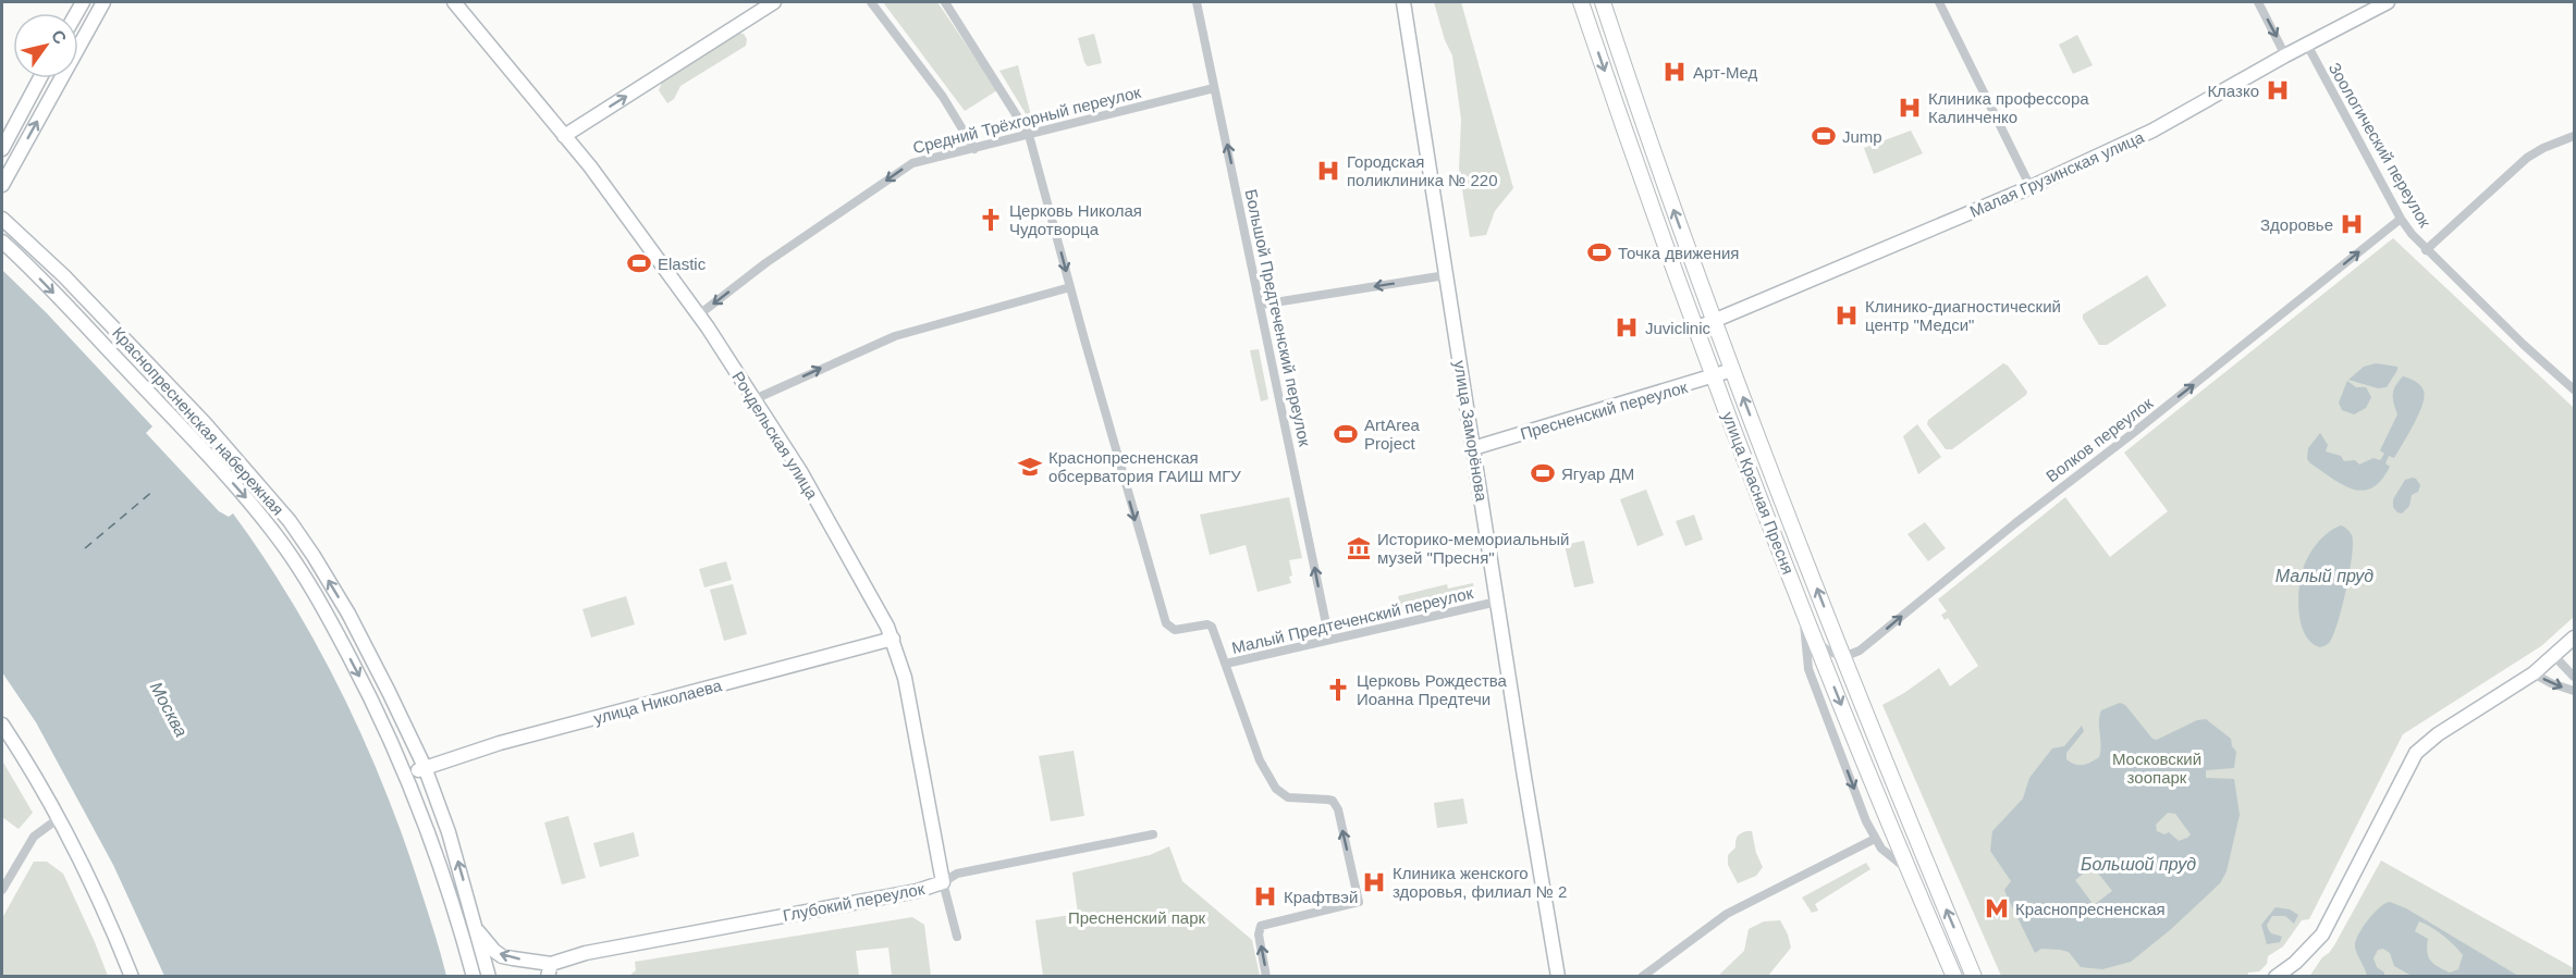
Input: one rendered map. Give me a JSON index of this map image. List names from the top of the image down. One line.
{"streets":{"main road":["улица Красная Пресня"],"street":["Средний Трёхгорный переулок","Зоологический переулок","Малая Грузинская улица","Большой Предтеченский переулок","Пресненский переулок","Краснопресненская набережная","улица Заморёнова","Рочдельская улица","Волков переулок","Малый Предтеченский переулок","улица Николаева","Глубокий переулок"]},"crossings":[["Средний Трёхгорный переулок","Большой Предтеченский переулок"],["Средний Трёхгорный переулок","Рочдельская улица"],["Зоологический переулок","Малая Грузинская улица"],["Зоологический переулок","Волков переулок"],["Малая Грузинская улица","улица Красная Пресня"],["Большой Предтеченский переулок","Малый Предтеченский переулок"],["Пресненский переулок","улица Заморёнова"],["Пресненский переулок","улица Красная Пресня"],["Краснопресненская набережная","улица Николаева"],["улица Заморёнова","Малый Предтеченский переулок"],["Рочдельская улица","улица Николаева"],["Рочдельская улица","Глубокий переулок"],["Волков переулок","улица Красная Пресня"]],"one_way":["Средний Трёхгорный переулок","Большой Предтеченский переулок","Волков переулок","Малый Предтеченский переулок"],"water":["Малый пруд","Москва","Большой пруд"],"parks":["Московский зоопарк","Пресненский парк"],"places":{"hospital":["Арт-Мед","Клазко","Клиника профессора Калинченко","Городская поликлиника № 220","Здоровье","Клинико-диагностический центр \"Медси\"","Juviclinic","Клиника женского здоровья, филиал № 2","Крафтвэй"],"sports":["Jump","Точка движения","Elastic","ArtArea Project","Ягуар ДМ"],"church":["Церковь Николая Чудотворца","Церковь Рождества Иоанна Предтечи"],"school or university":["Краснопресненская обсерватория ГАИШ МГУ"],"museum":["Историко-мемориальный музей \"Пресня\""],"metro station":["Краснопресненская"]},"north":"top right"}
